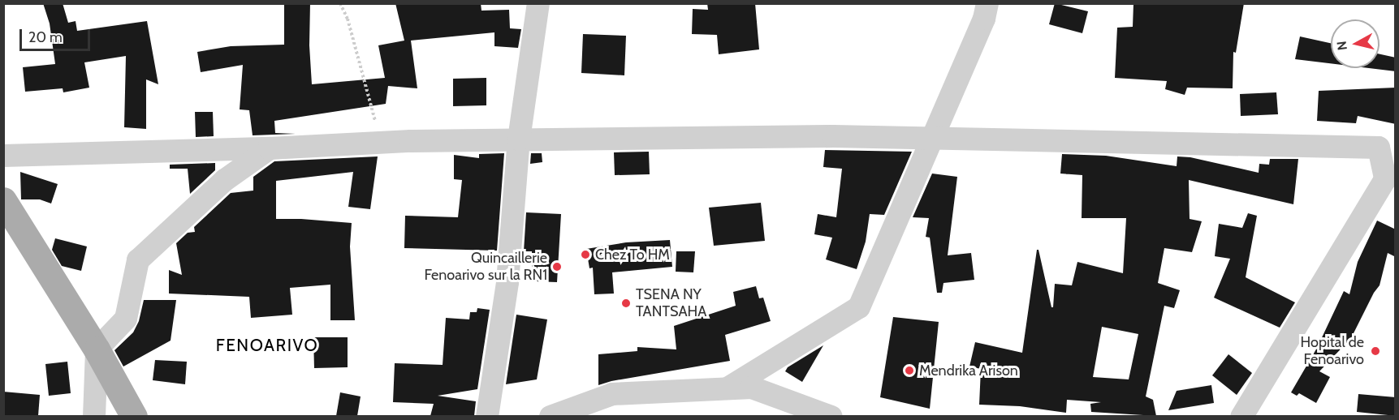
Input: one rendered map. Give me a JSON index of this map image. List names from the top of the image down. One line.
{"districts":["FENOARIVO"],"places":["Chez To HM","Quincaillerie Fenoarivo sur la RN1","TSENA NY TANTSAHA","Hopital de Fenoarivo","Mendrika Arison"],"scale_bar":"20 m","north":"left"}
